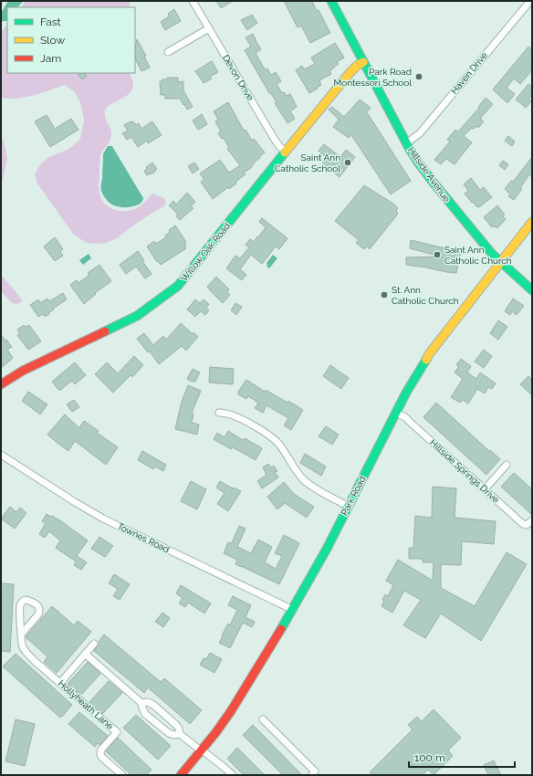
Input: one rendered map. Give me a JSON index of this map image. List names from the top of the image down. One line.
{"streets":{"street":["Haven Drive","Devon Drive","Hillside Avenue","Willow Oak Road","Hillside Springs Drive","Park Road","Townes Road","Hollyheath Lane"]},"crossings":[["Haven Drive","Hillside Avenue"],["Devon Drive","Willow Oak Road"],["Hillside Avenue","Willow Oak Road"],["Hillside Avenue","Park Road"],["Hillside Springs Drive","Park Road"],["Park Road","Townes Road"]],"places":["Park Road Montessori School","Saint Ann Catholic School","Saint Ann Catholic Church","St. Ann Catholic Church"],"legend":["Fast","Slow","Jam"],"scale_bar":"100 m"}
